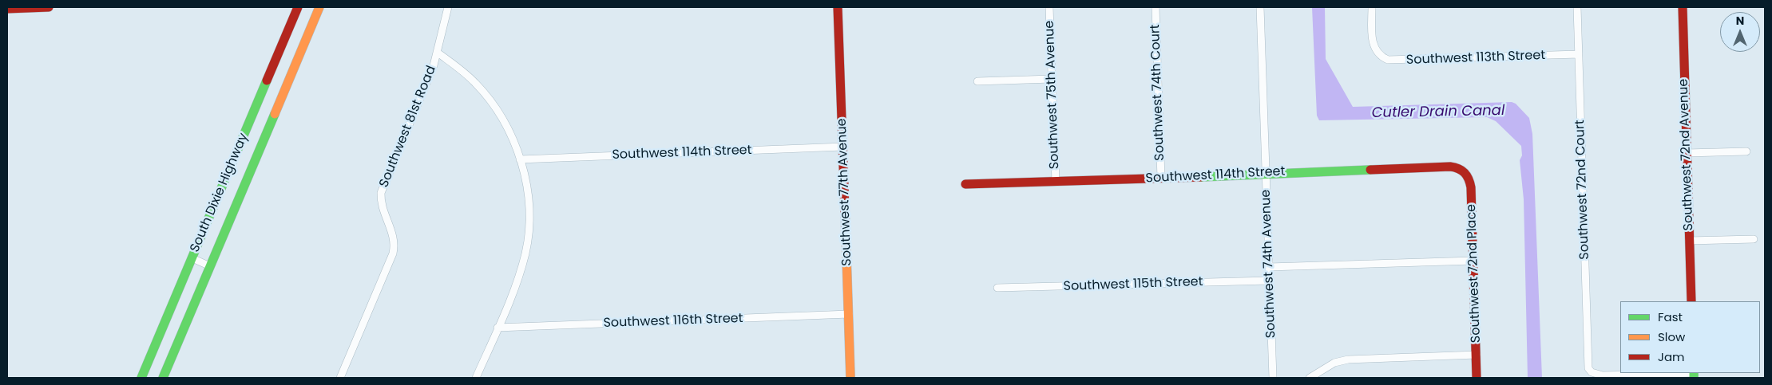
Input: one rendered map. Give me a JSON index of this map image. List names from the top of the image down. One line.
{"streets":{"main road":["Southwest 114th Street","Southwest 72nd Avenue","Southwest 77th Avenue","South Dixie Highway","Southwest 72nd Place"],"street":["Southwest 113th Street","Southwest 74th Court","Southwest 75th Avenue","Southwest 81st Road","Southwest 72nd Court","Southwest 74th Avenue","Southwest 115th Street","Southwest 116th Street"]},"crossings":[["Southwest 113th Street","Southwest 72nd Court"],["Southwest 74th Court","Southwest 114th Street"],["Southwest 75th Avenue","Southwest 114th Street"],["Southwest 114th Street","Southwest 77th Avenue"],["Southwest 114th Street","Southwest 74th Avenue"],["Southwest 114th Street","Southwest 72nd Place"],["Southwest 77th Avenue","Southwest 116th Street"],["Southwest 74th Avenue","Southwest 115th Street"]],"water":["Cutler Drain Canal"],"legend":["Fast","Slow","Jam"],"north":"top"}
